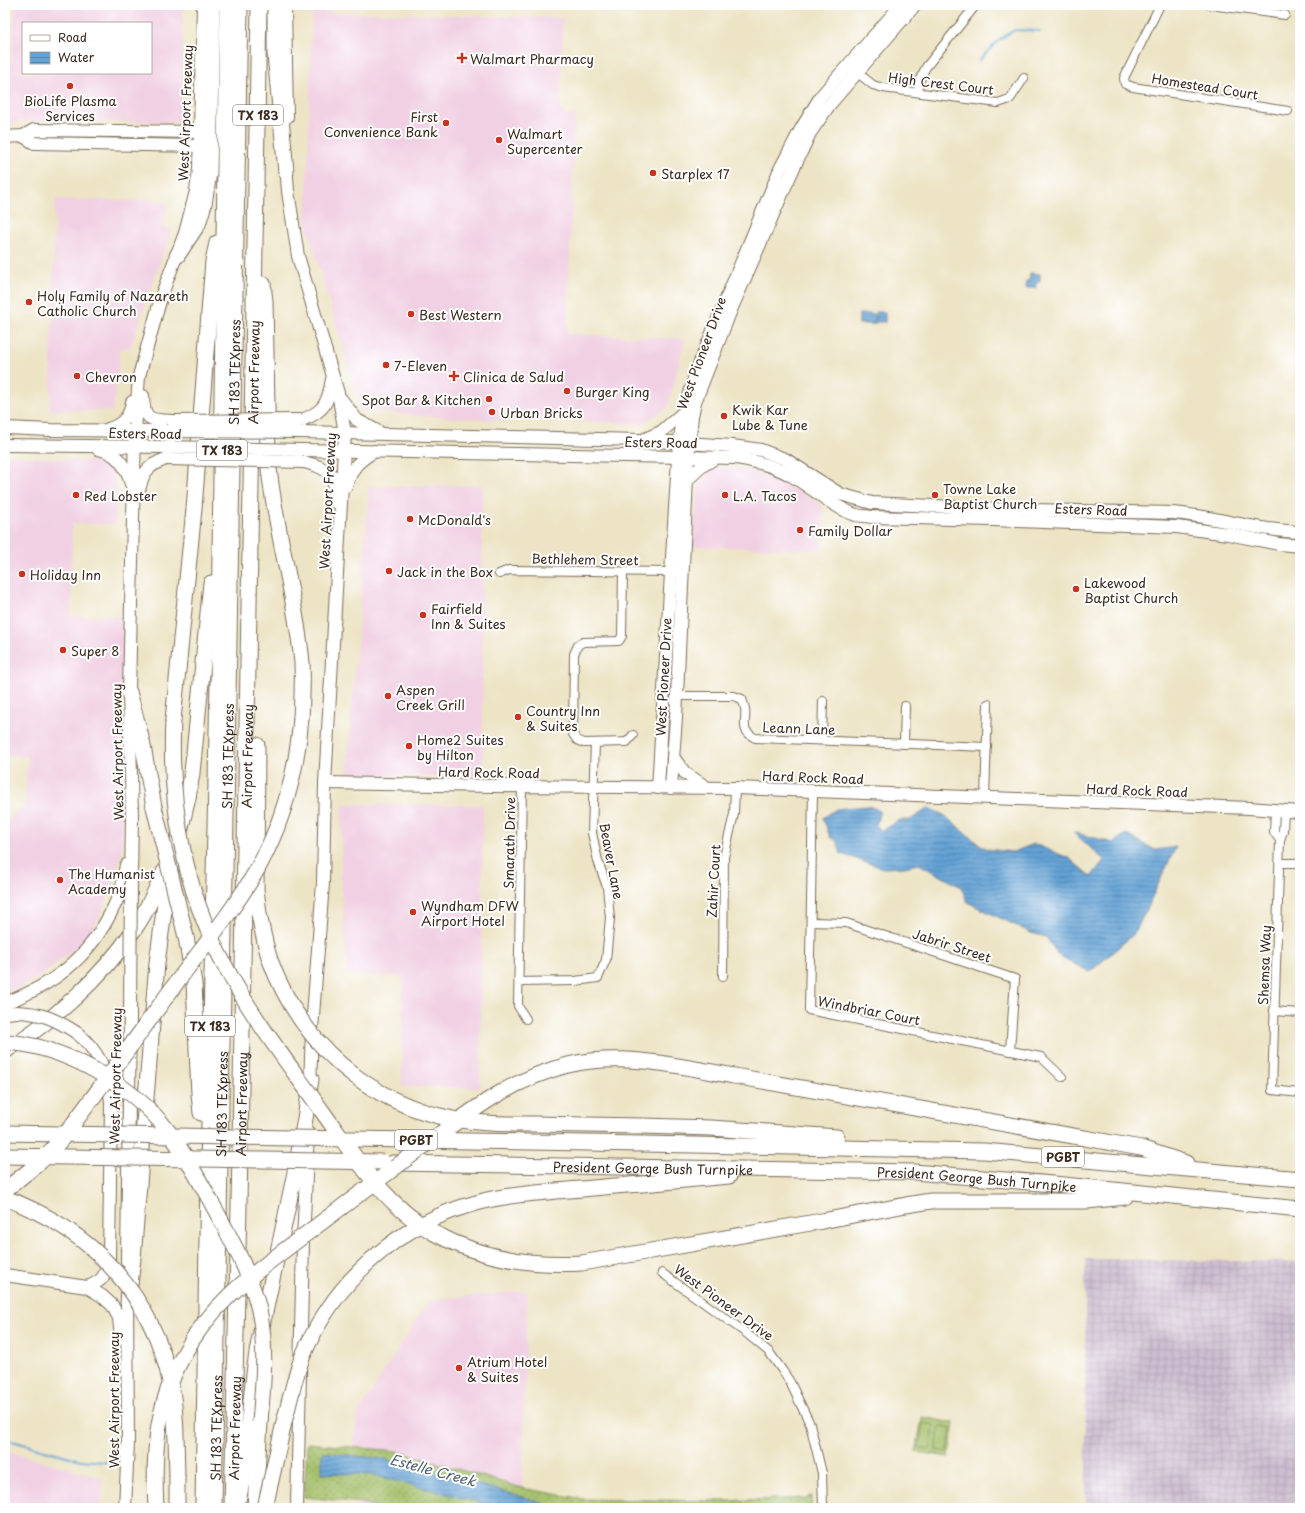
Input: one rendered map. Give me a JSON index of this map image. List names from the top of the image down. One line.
{"streets":{"highway":["TX 183","SH 183 TEXpress","Airport Freeway","PGBT","President George Bush Turnpike"],"main road":["West Airport Freeway","West Pioneer Drive","Esters Road","Hard Rock Road"],"street":["High Crest Court","Homestead Court","Bethlehem Street","Leann Lane","Smarath Drive","Beaver Lane","Zahir Court","Jabrir Street","Shemsa Way","Windbriar Court"]},"crossings":[["High Crest Court","West Pioneer Drive"],["West Airport Freeway","Esters Road"],["West Airport Freeway","Hard Rock Road"],["West Pioneer Drive","Esters Road"],["West Pioneer Drive","Bethlehem Street"],["West Pioneer Drive","Leann Lane"],["West Pioneer Drive","Hard Rock Road"],["Hard Rock Road","Smarath Drive"],["Hard Rock Road","Beaver Lane"],["Hard Rock Road","Zahir Court"],["Hard Rock Road","Shemsa Way"],["Hard Rock Road","Windbriar Court"],["Smarath Drive","Beaver Lane"],["Jabrir Street","Windbriar Court"]],"water":["Estelle Creek"],"places":{"health":["Walmart Pharmacy","Clinica de Salud"],"other":["BioLife Plasma Services","First Convenience Bank","Walmart Supercenter","Starplex 17","Holy Family of Nazareth Catholic Church","Best Western","7-Eleven","Chevron","Burger King","Spot Bar & Kitchen","Urban Bricks","Kwik Kar Lube & Tune","Red Lobster","L.A. Tacos","Towne Lake Baptist Church","McDonald's","Family Dollar","Jack in the Box","Holiday Inn","Lakewood Baptist Church","Fairfield Inn & Suites","Super 8","Aspen Creek Grill","Country Inn & Suites","Home2 Suites by Hilton","The Humanist Academy","Wyndham DFW Airport Hotel","Atrium Hotel & Suites"]},"legend":["Road","Water"]}
